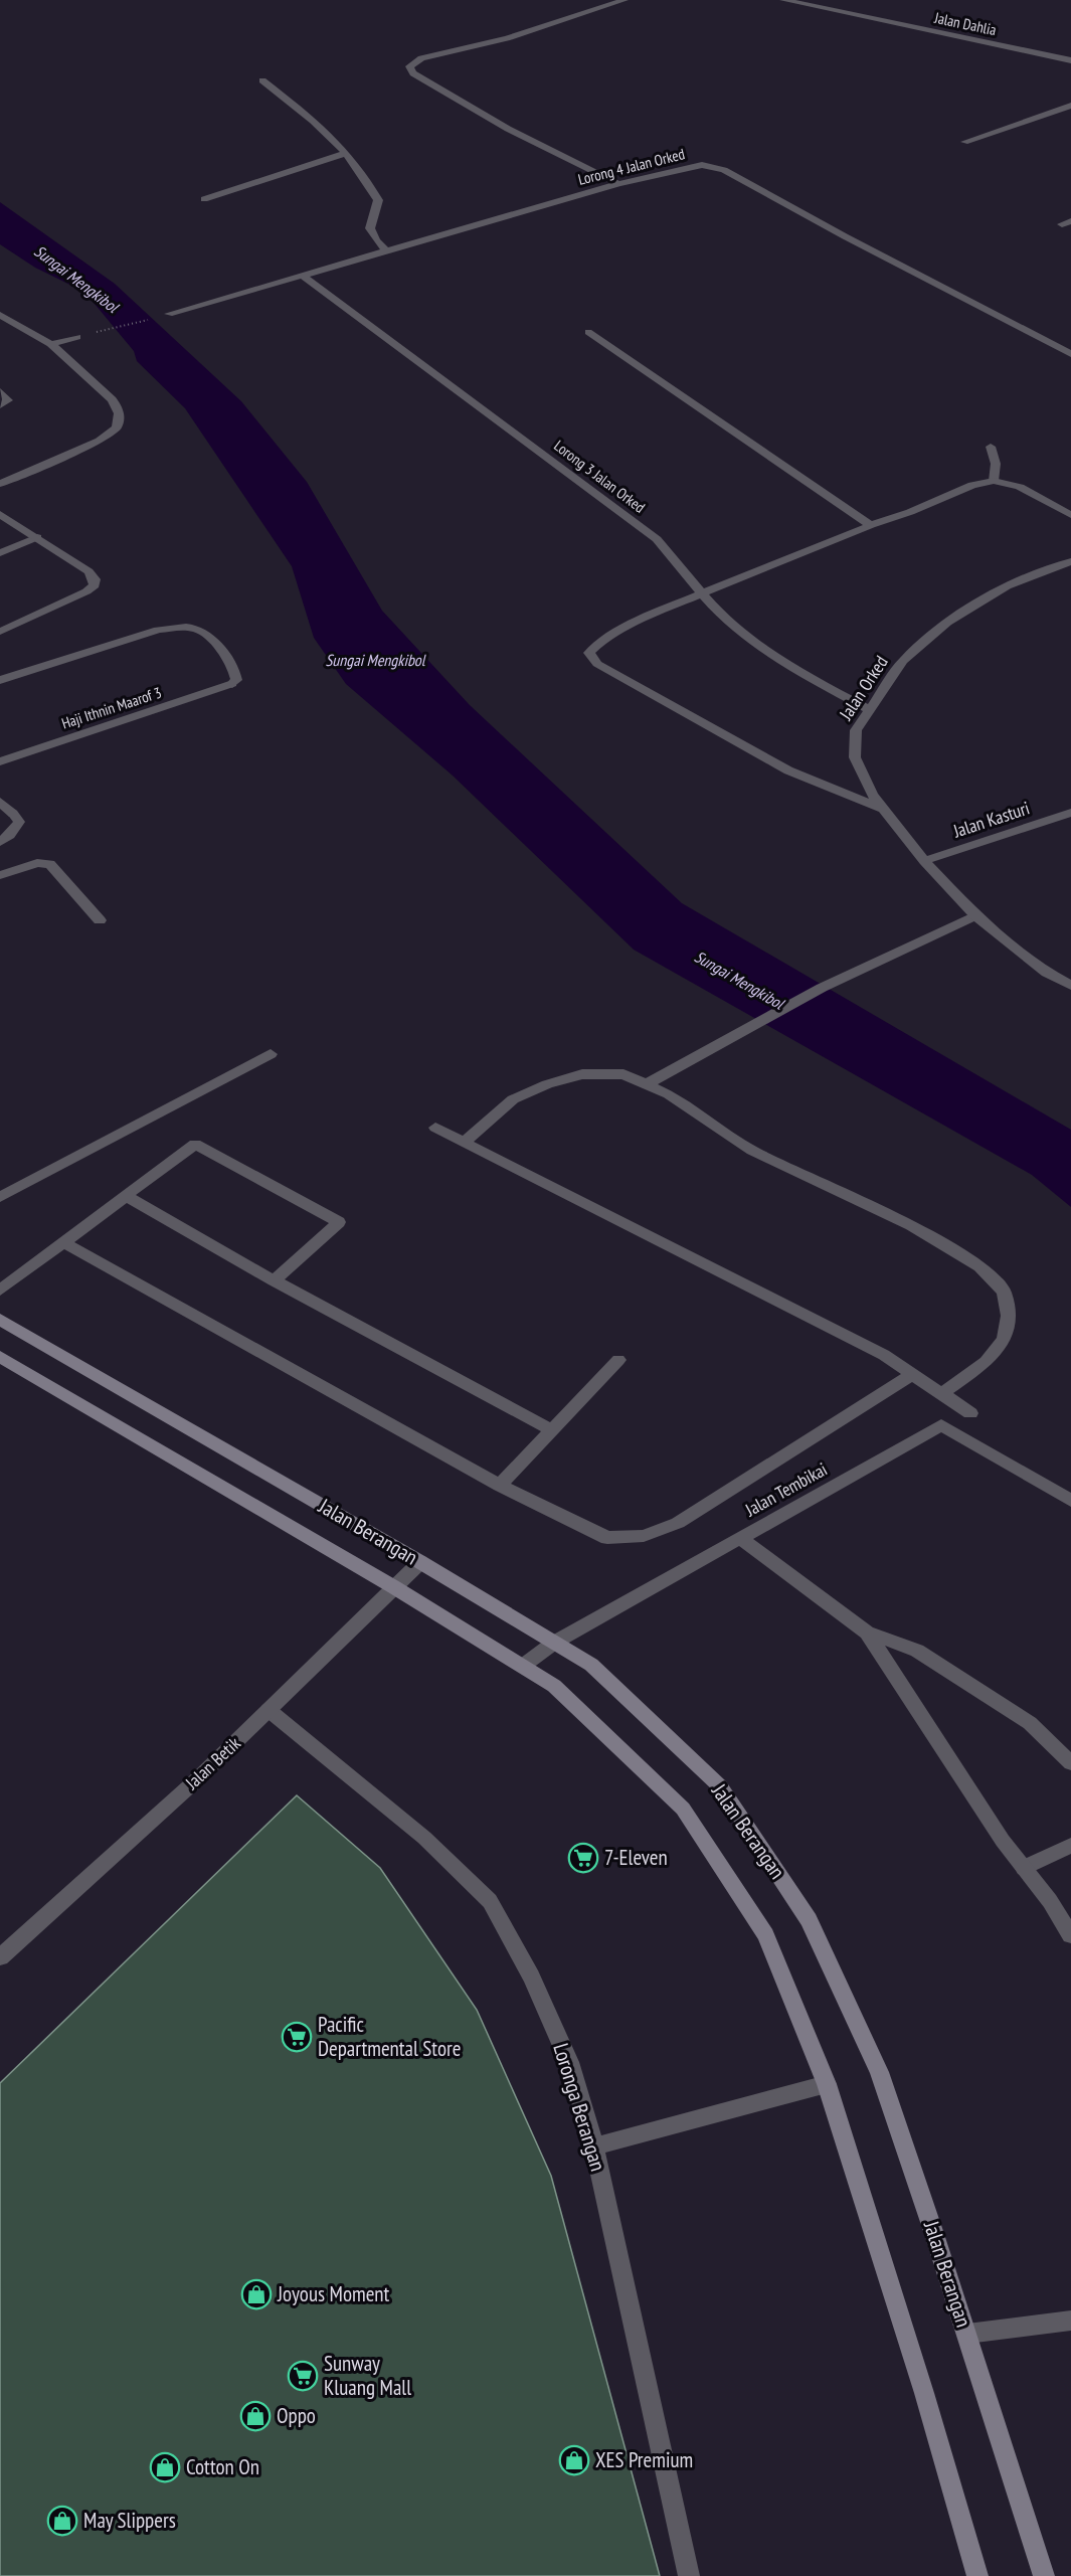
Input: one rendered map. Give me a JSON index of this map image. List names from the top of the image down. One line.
{"streets":{"street":["Jalan Dahlia","Lorong 4 Jalan Orked","Lorong 3 Jalan Orked","Jalan Orked","Haji Ithnin Maarof 3","Jalan Kasturi","Jalan Tembikai","Jalan Berangan","Jalan Betik","Loronga Berangan"]},"crossings":[["Lorong 4 Jalan Orked","Lorong 3 Jalan Orked"],["Lorong 3 Jalan Orked","Jalan Orked"],["Jalan Orked","Jalan Kasturi"],["Jalan Tembikai","Jalan Berangan"],["Jalan Berangan","Jalan Betik"],["Jalan Betik","Loronga Berangan"]],"water":["Sungai Mengkibol"],"places":{"supermarket":["7-Eleven","Pacific Departmental Store","Sunway Kluang Mall"],"shop":["Joyous Moment","Oppo","XES Premium","Cotton On","May Slippers"]}}
